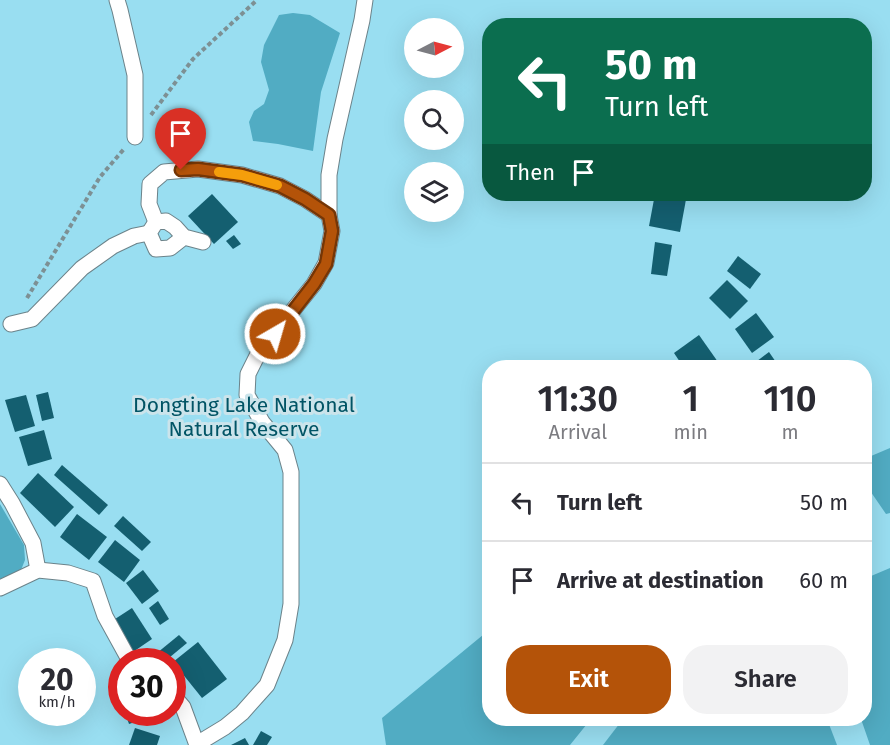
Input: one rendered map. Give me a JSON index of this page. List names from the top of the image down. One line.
{"parks":["Dongting Lake National Natural Reserve"],"north":"right","page":{"turn":["50 m","Turn left"],"then":"Then","eta":["11:30","Arrival","1","min","110","m"],"list":[{"name":"Turn left","value":"50 m"},{"name":"Arrive at destination","value":"60 m"}],"buttons":["Exit","Share"],"speed":"20 km/h","limit":"30"}}
